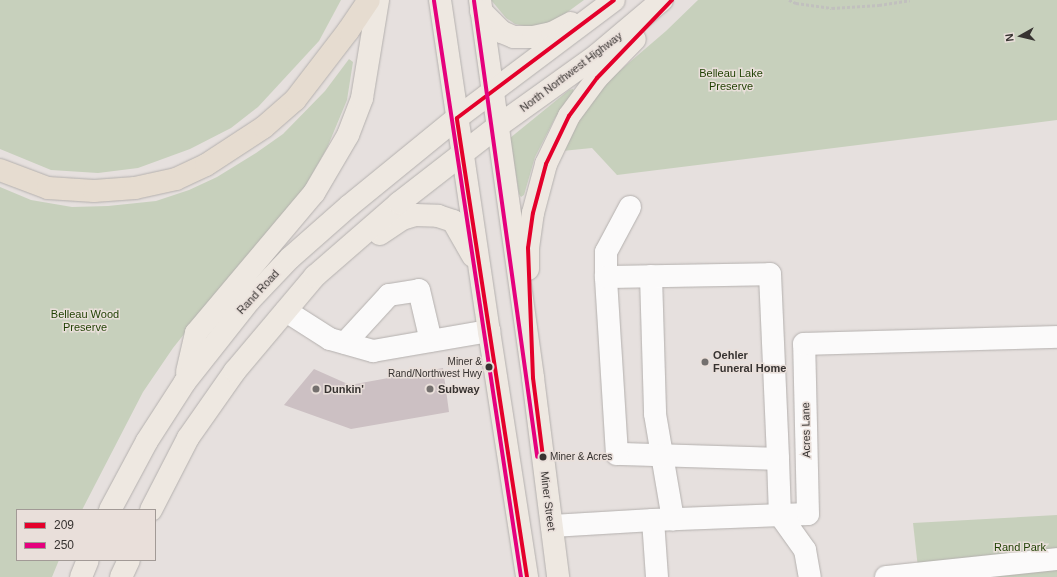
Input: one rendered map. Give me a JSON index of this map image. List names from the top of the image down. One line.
{"streets":{"main road":["North Northwest Highway","Rand Road","Miner Street"],"street":["Acres Lane"]},"crossings":[["North Northwest Highway","Miner Street"],["Acres Lane","Miner Street"]],"parks":["Belleau Lake Preserve","Belleau Wood Preserve","Rand Park"],"places":["Oehler Funeral Home","Miner & Rand/Northwest Hwy","Dunkin'","Subway","Miner & Acres"],"lines":["transit line 209","transit line 250"],"legend":["209","250"],"north":"left"}
